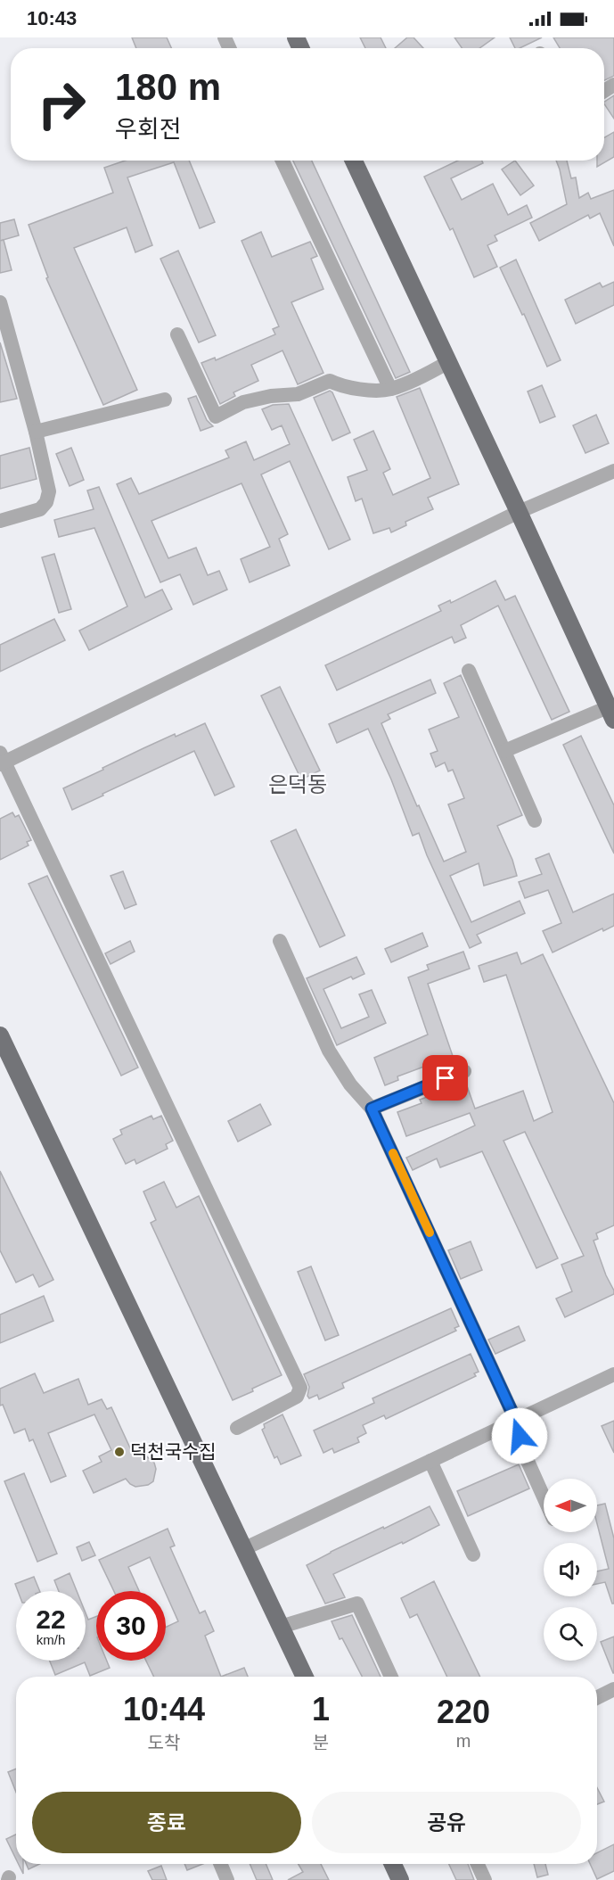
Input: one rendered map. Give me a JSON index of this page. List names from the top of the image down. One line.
{"districts":["은덕동"],"places":["덕천국수집"],"north":"left","page":{"status":"10:43","turn":["180 m","우회전"],"speed":"22 km/h","limit":"30","eta":["10:44","도착","1","분","220","m"],"buttons":["종료","공유"]}}
